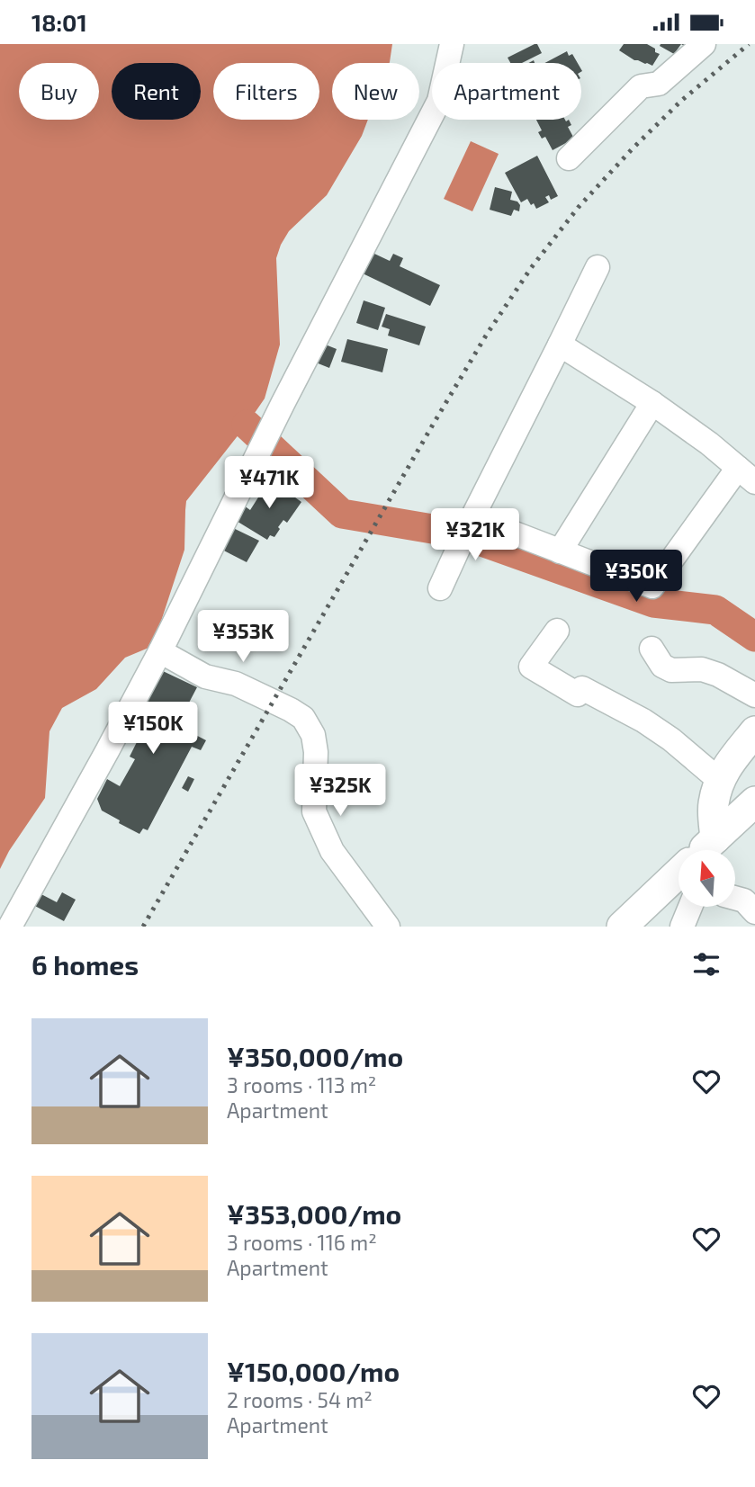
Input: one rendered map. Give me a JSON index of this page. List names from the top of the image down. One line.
{"north":"top","page":{"status":"18:01","chip":["Buy","Rent","Filters","New","Apartment"],"price":["¥471K","¥321K","¥350K","¥353K","¥150K","¥325K"],"heading":"6 homes","list":[{"name":"¥350,000/mo","note":"3 rooms · 113 m² · Apartment"},{"name":"¥353,000/mo","note":"3 rooms · 116 m² · Apartment"},{"name":"¥150,000/mo","note":"2 rooms · 54 m² · Apartment"}]}}
